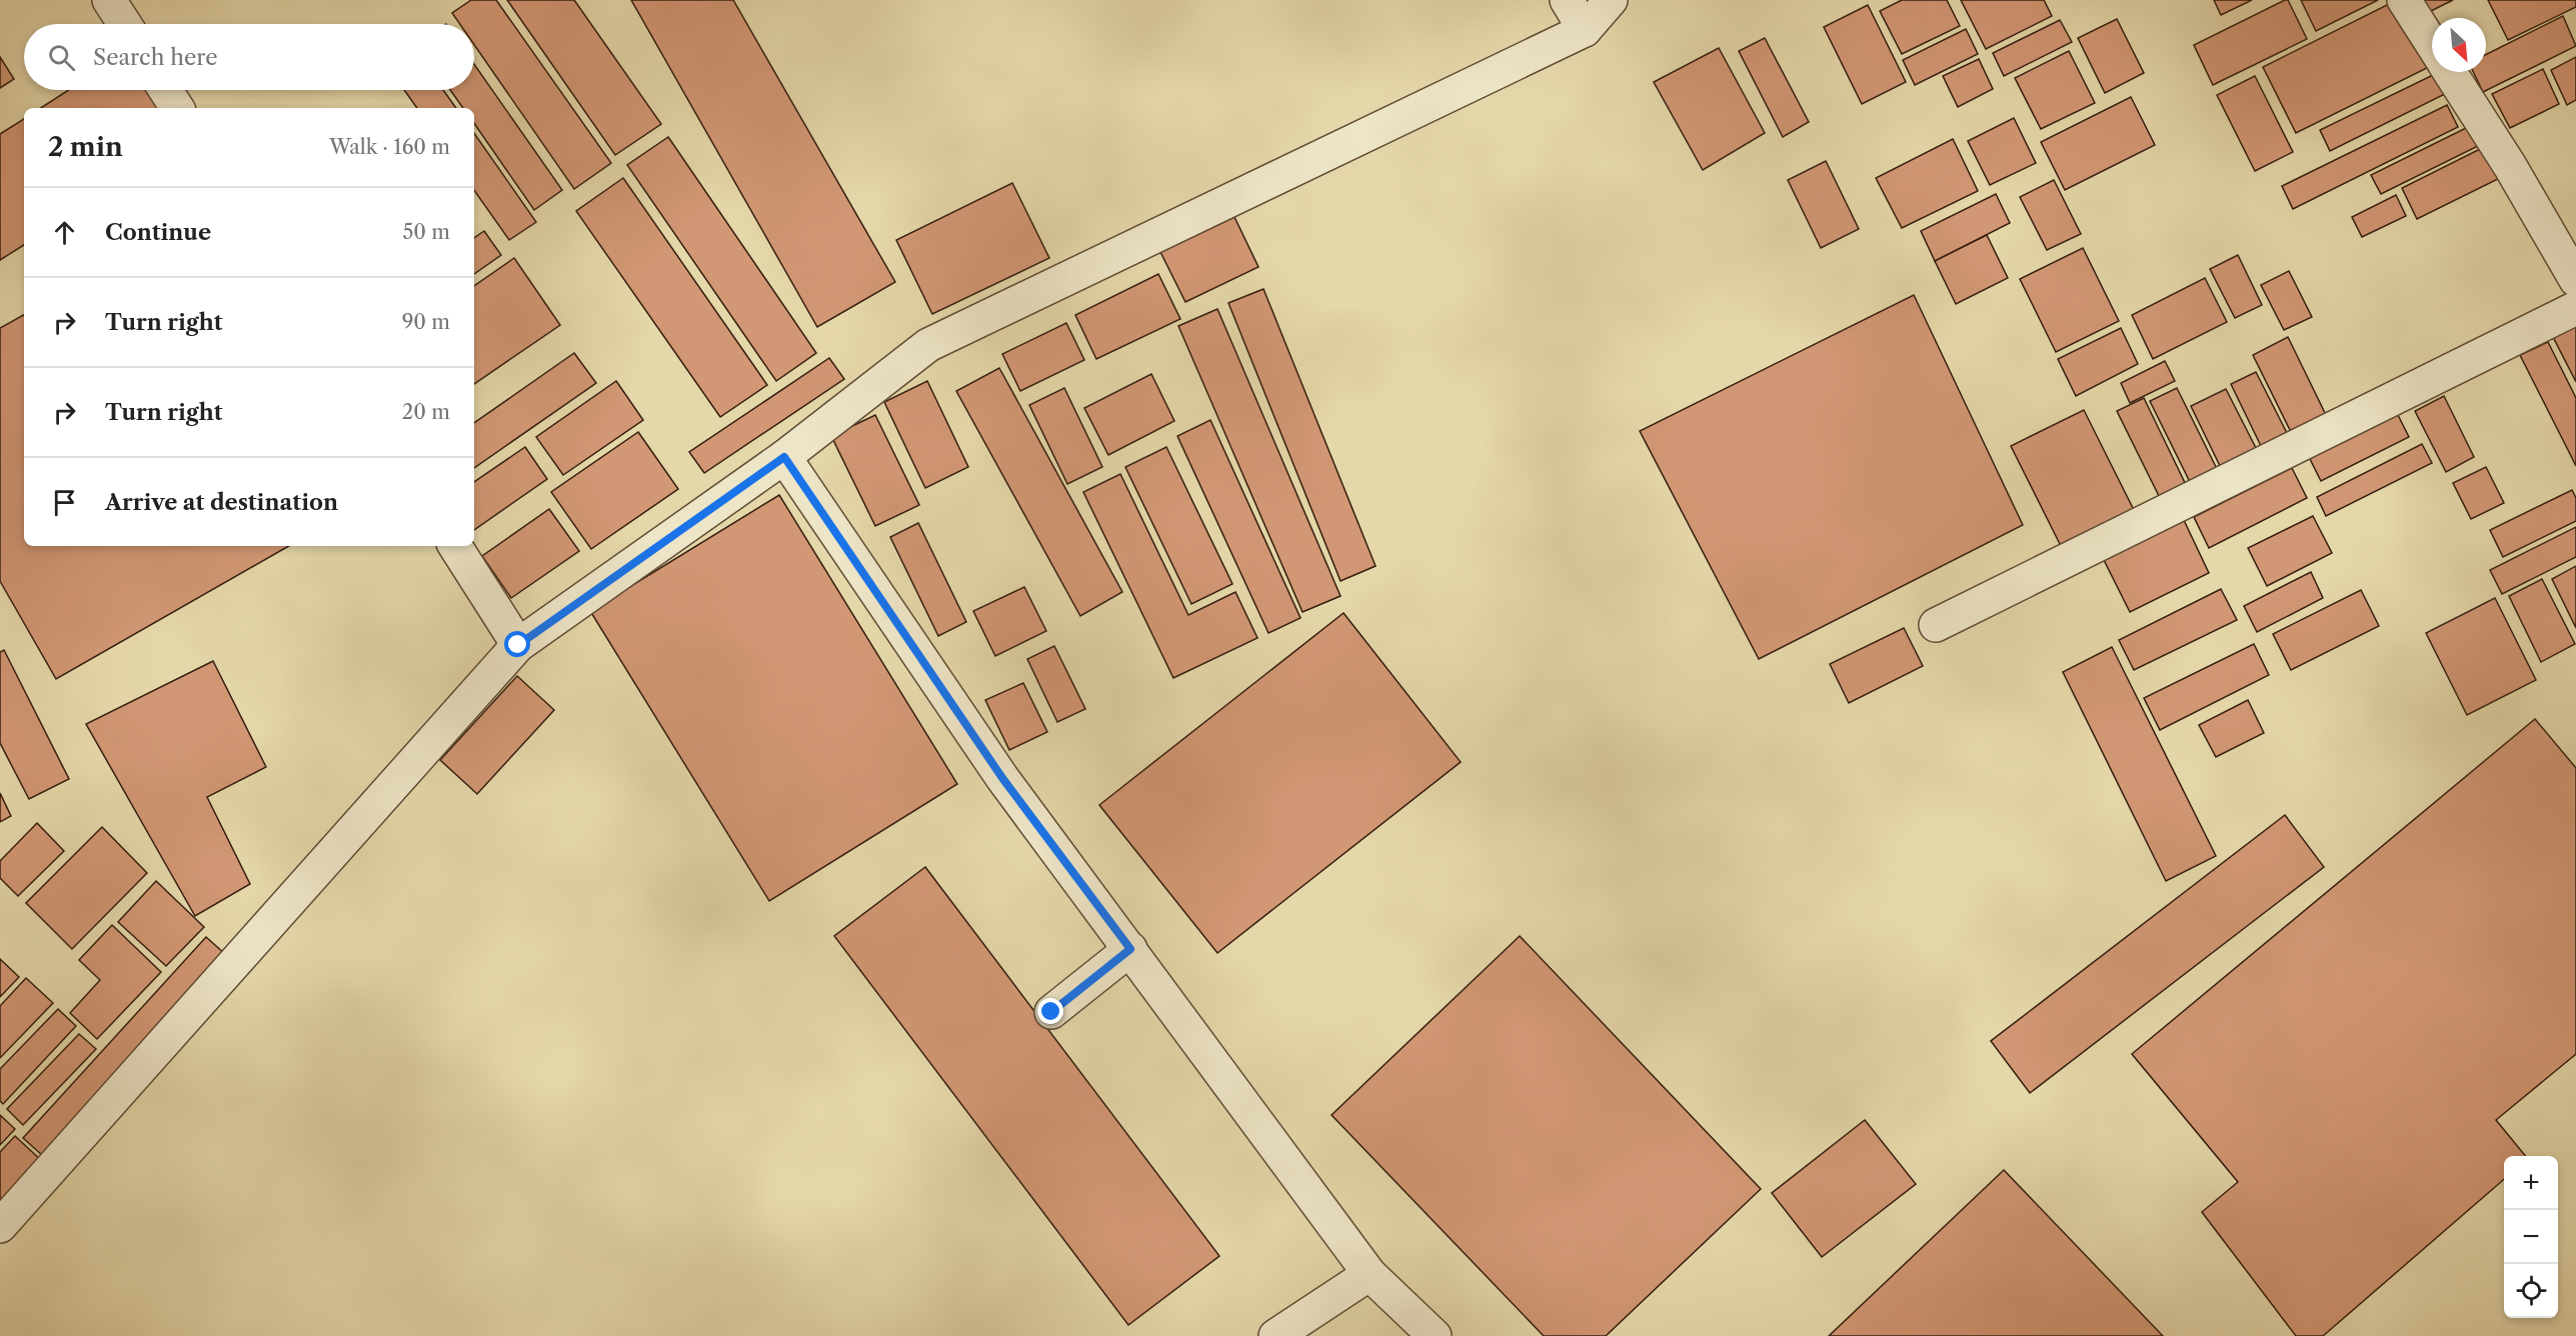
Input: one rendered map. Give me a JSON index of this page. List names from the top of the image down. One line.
{"north":"bottom right","page":{"search":"Search here","heading":["2 min","Walk · 160 m"],"list":[["Continue","50 m"],["Turn right","90 m"],["Turn right","20 m"],"Arrive at destination"],"map_buttons":["+","−"]}}
